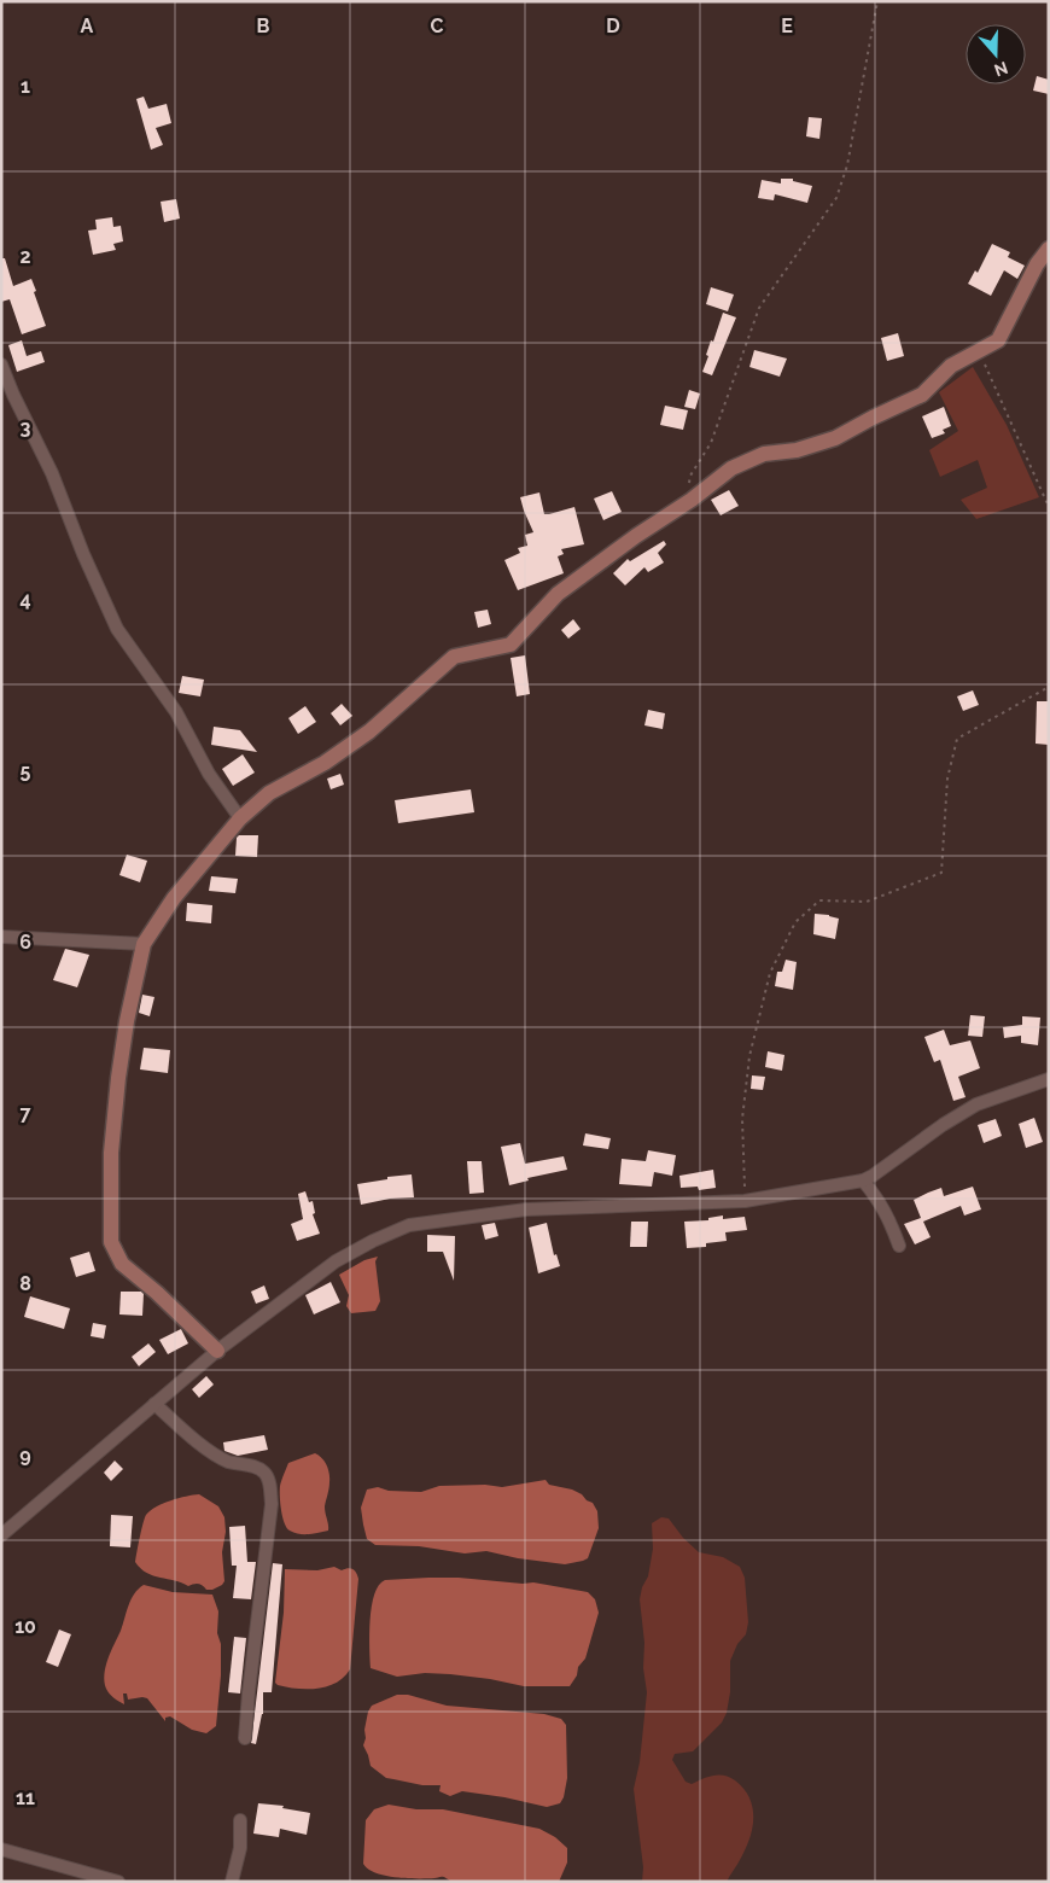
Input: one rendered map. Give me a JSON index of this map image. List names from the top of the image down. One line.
{"north":"bottom","grid":{"columns":["A","B","C","D","E"],"rows":["1","2","3","4","5","6","7","8","9","10","11"]}}
